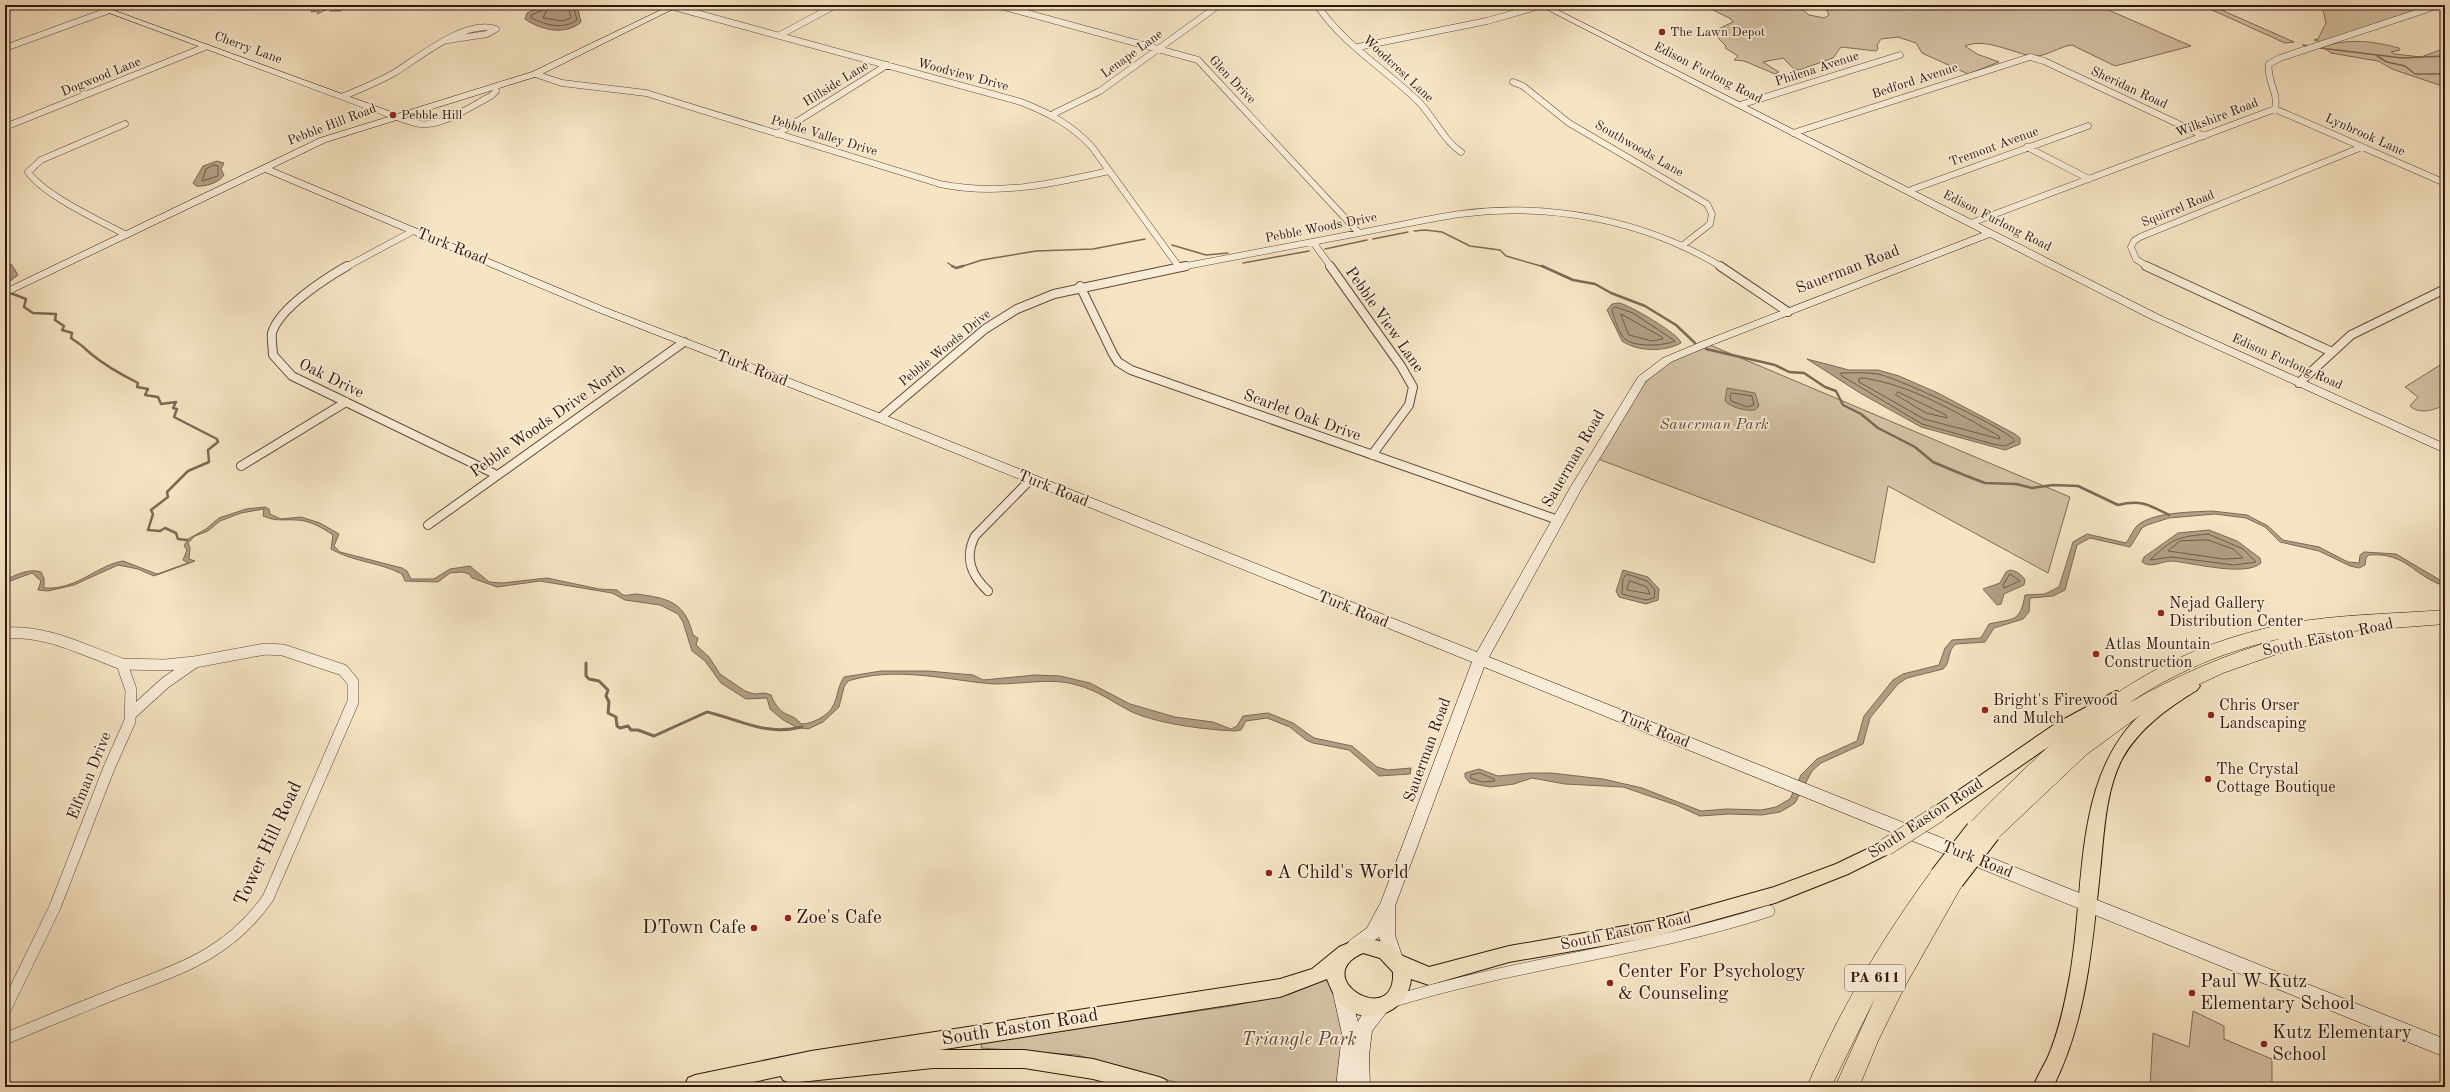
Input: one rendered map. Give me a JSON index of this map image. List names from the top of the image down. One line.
{"streets":{"highway":["South Easton Road","PA 611"],"street":["Cherry Lane","Lenape Lane","Woodcrest Lane","Philena Avenue","Edison Furlong Road","Woodview Drive","Dogwood Lane","Glen Drive","Bedford Avenue","Hillside Lane","Sheridan Road","Wilkshire Road","Pebble Hill Road","Lynbrook Lane","Pebble Valley Drive","Tremont Avenue","Southwoods Lane","Squirrel Road","Pebble Woods Drive","Turk Road","Sauerman Road","Pebble View Lane","Oak Drive","Scarlet Oak Drive","Pebble Woods Drive North","Elfman Drive","Tower Hill Road"]},"crossings":[["Cherry Lane","Dogwood Lane"],["Cherry Lane","Pebble Hill Road"],["Lenape Lane","Woodview Drive"],["Lenape Lane","Glen Drive"],["Philena Avenue","Edison Furlong Road"],["Edison Furlong Road","Bedford Avenue"],["Edison Furlong Road","Wilkshire Road"],["Edison Furlong Road","Tremont Avenue"],["Edison Furlong Road","Sauerman Road"],["Woodview Drive","Hillside Lane"],["Woodview Drive","Pebble Hill Road"],["Woodview Drive","Pebble Valley Drive"],["Woodview Drive","Pebble Woods Drive"],["Glen Drive","Pebble Woods Drive"],["Bedford Avenue","Sheridan Road"],["Hillside Lane","Pebble Valley Drive"],["Sheridan Road","Wilkshire Road"],["Wilkshire Road","Lynbrook Lane"],["Pebble Hill Road","Pebble Valley Drive"],["Pebble Hill Road","Turk Road"],["Lynbrook Lane","Squirrel Road"],["Southwoods Lane","Pebble Woods Drive"],["Pebble Woods Drive","Turk Road"],["Pebble Woods Drive","Sauerman Road"],["Pebble Woods Drive","Pebble View Lane"],["Pebble Woods Drive","Scarlet Oak Drive"],["Turk Road","Sauerman Road"],["Turk Road","Oak Drive"],["Turk Road","Pebble Woods Drive North"],["Turk Road","South Easton Road"],["Sauerman Road","Scarlet Oak Drive"],["Pebble View Lane","Scarlet Oak Drive"],["Oak Drive","Pebble Woods Drive North"],["South Easton Road","PA 611"],["Elfman Drive","Tower Hill Road"]],"parks":["Sauerman Park","Triangle Park"],"places":["The Lawn Depot","Pebble Hill","Nejad Gallery Distribution Center","Atlas Mountain Construction","Bright's Firewood and Mulch","Chris Orser Landscaping","The Crystal Cottage Boutique","A Child's World","Zoe's Cafe","DTown Cafe","Center For Psychology & Counseling","Paul W Kutz Elementary School","Kutz Elementary School"]}
